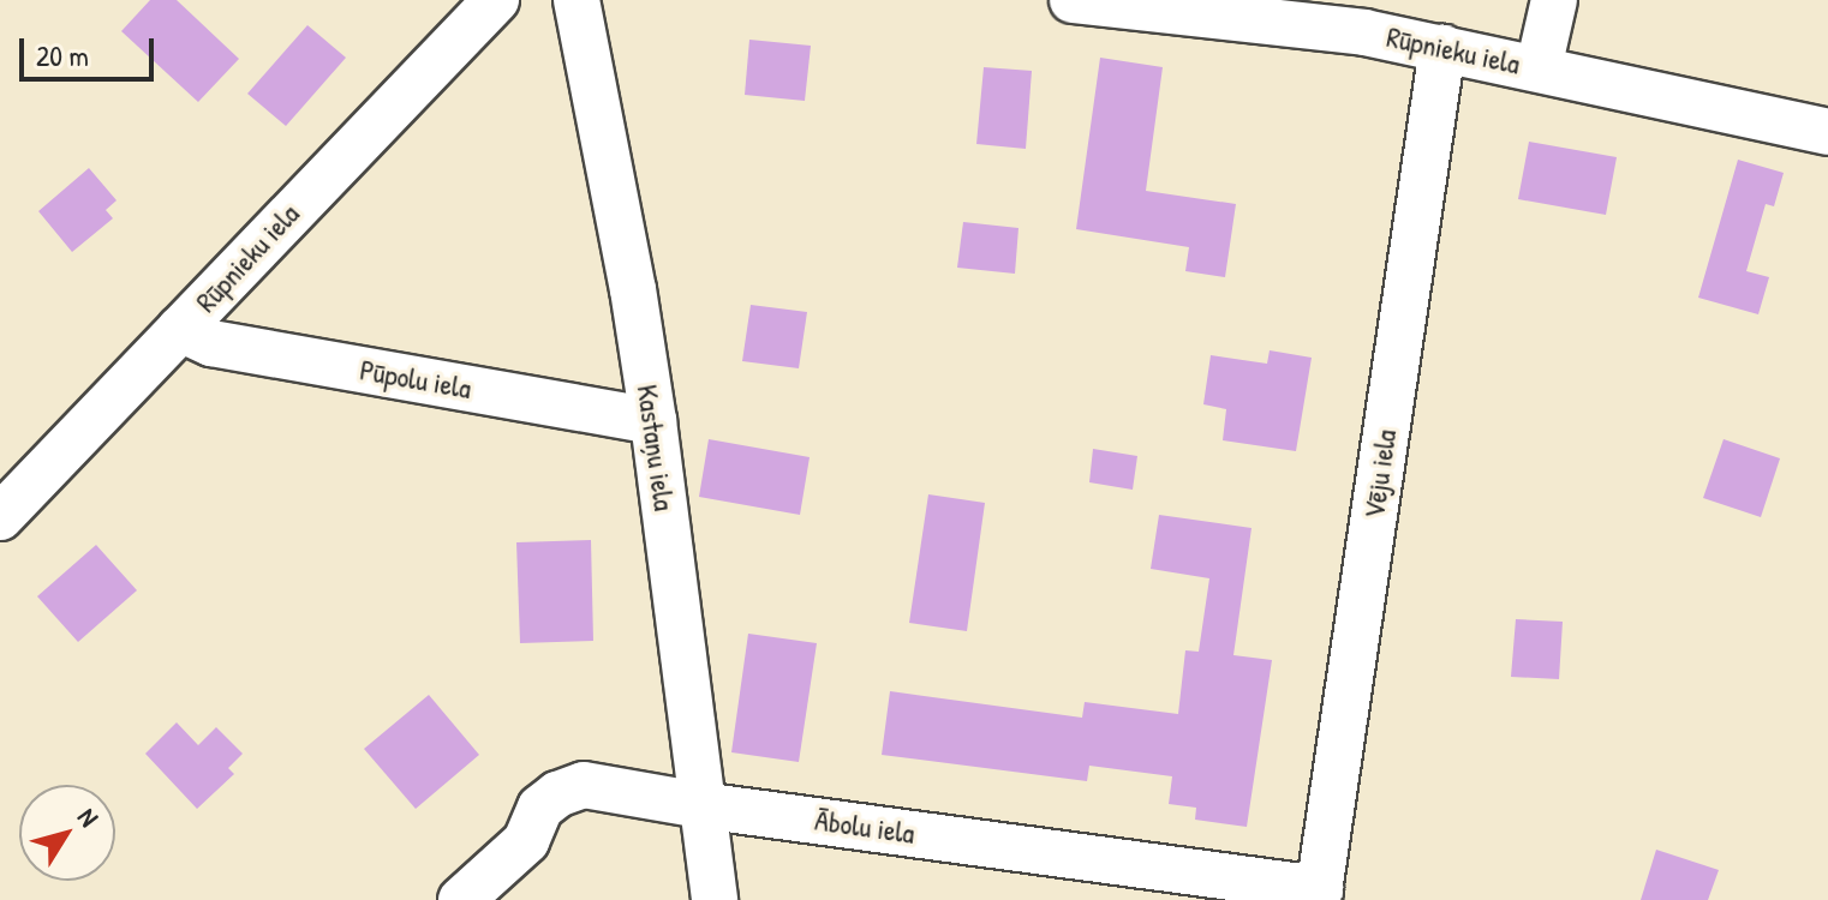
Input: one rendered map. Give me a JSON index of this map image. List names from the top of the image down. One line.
{"streets":{"street":["Rūpnieku iela","Pūpolu iela","Kastaņu iela","Vēju iela","Ābolu iela"]},"crossings":[["Rūpnieku iela","Pūpolu iela"],["Rūpnieku iela","Vēju iela"],["Pūpolu iela","Kastaņu iela"],["Kastaņu iela","Ābolu iela"],["Vēju iela","Ābolu iela"]],"scale_bar":"20 m","north":"top right"}
